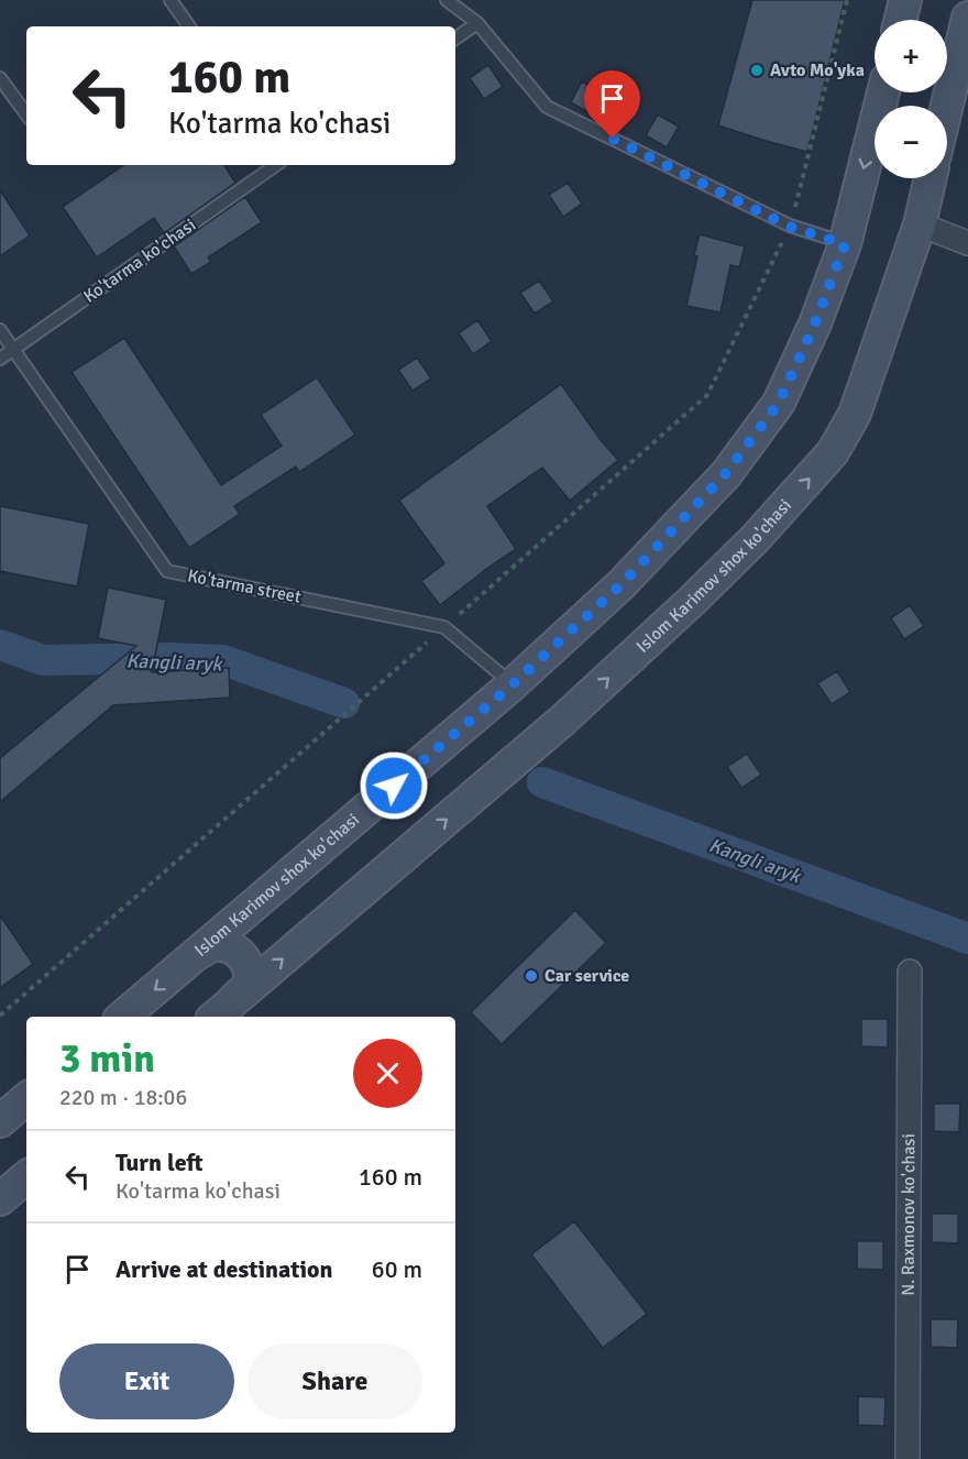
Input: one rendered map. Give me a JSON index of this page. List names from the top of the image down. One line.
{"streets":{"main road":["Islom Karimov shox ko'chasi"],"street":["N. Raxmonov ko'chasi"],"lane":["Ko'tarma ko'chasi","Ko'tarma street"]},"crossings":[["Ko'tarma ko'chasi","Ko'tarma street"],["Islom Karimov shox ko'chasi","Ko'tarma street"]],"water":["Kangli aryk"],"places":["Avto Mo'yka","Car service"],"page":{"map_buttons":["+","−"],"turn":["160 m","Ko'tarma ko'chasi"],"heading":["3 min","220 m · 18:06"],"list":[{"name":"Turn left","note":"Ko'tarma ko'chasi","value":"160 m"},{"name":"Arrive at destination","value":"60 m"}],"buttons":["Exit","Share"]}}
